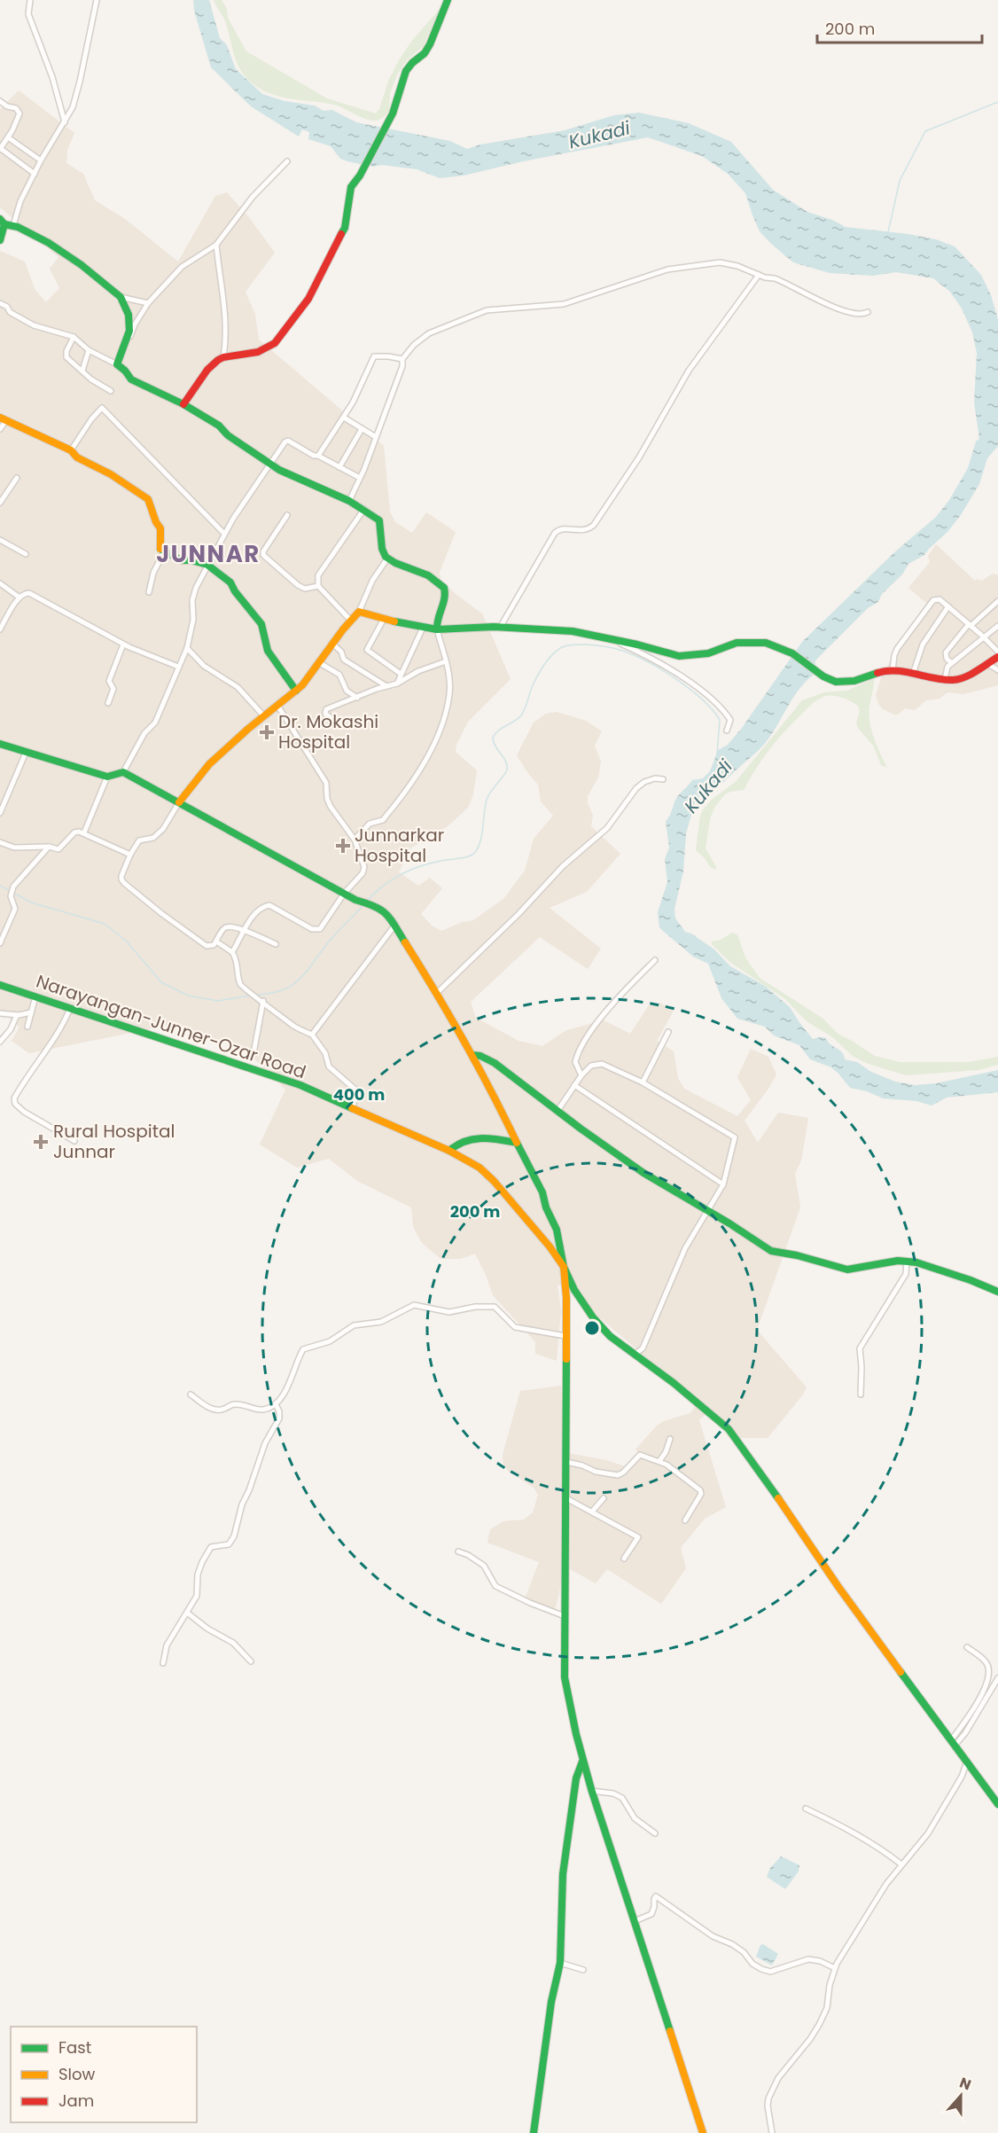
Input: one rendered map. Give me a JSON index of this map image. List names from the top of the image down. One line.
{"streets":{"street":["Narayangan-Junner-Ozar Road"]},"districts":["JUNNAR"],"water":["Kukadi"],"places":{"health":["Dr. Mokashi Hospital","Junnarkar Hospital","Rural Hospital Junnar"]},"legend":["Fast","Slow","Jam"],"scale_bar":"200 m","north":"top","rings":["400 m","200 m"]}
